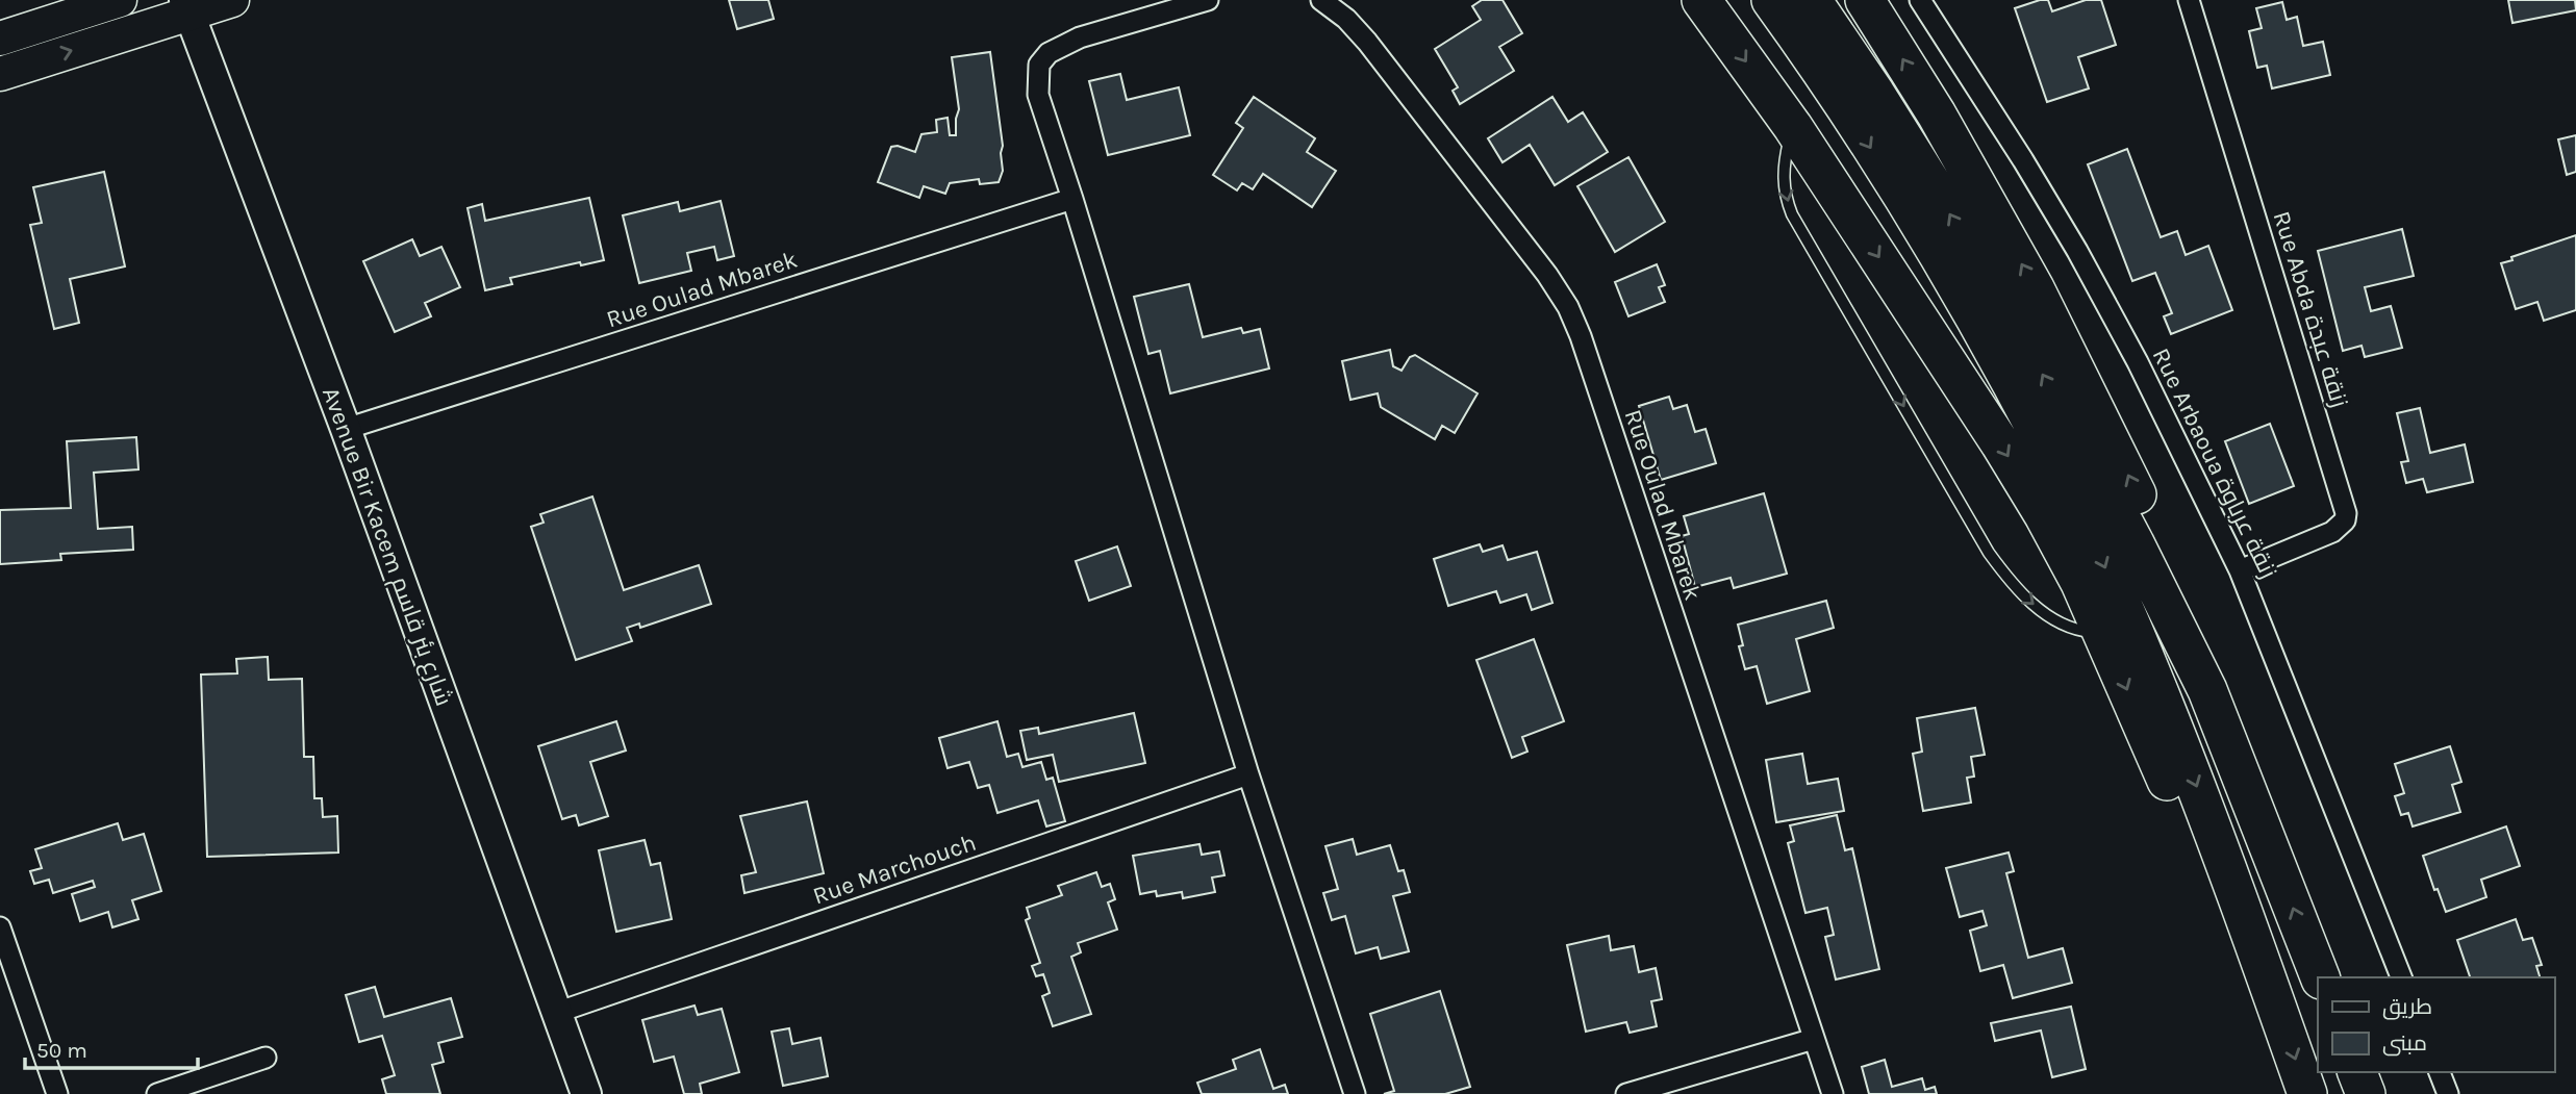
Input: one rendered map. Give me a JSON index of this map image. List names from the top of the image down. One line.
{"streets":{"street":["Rue Oulad Mbarek","Rue Abda زنقة عبدة","Rue Arbaoua زنقة عرباوة","Avenue Bir Kacem شارع بئر قاسم","Rue Marchouch"]},"crossings":[["Rue Oulad Mbarek","Avenue Bir Kacem شارع بئر قاسم"],["Rue Abda زنقة عبدة","Rue Arbaoua زنقة عرباوة"],["Avenue Bir Kacem شارع بئر قاسم","Rue Marchouch"]],"legend":["طريق","مبنى"],"scale_bar":"50 m"}
